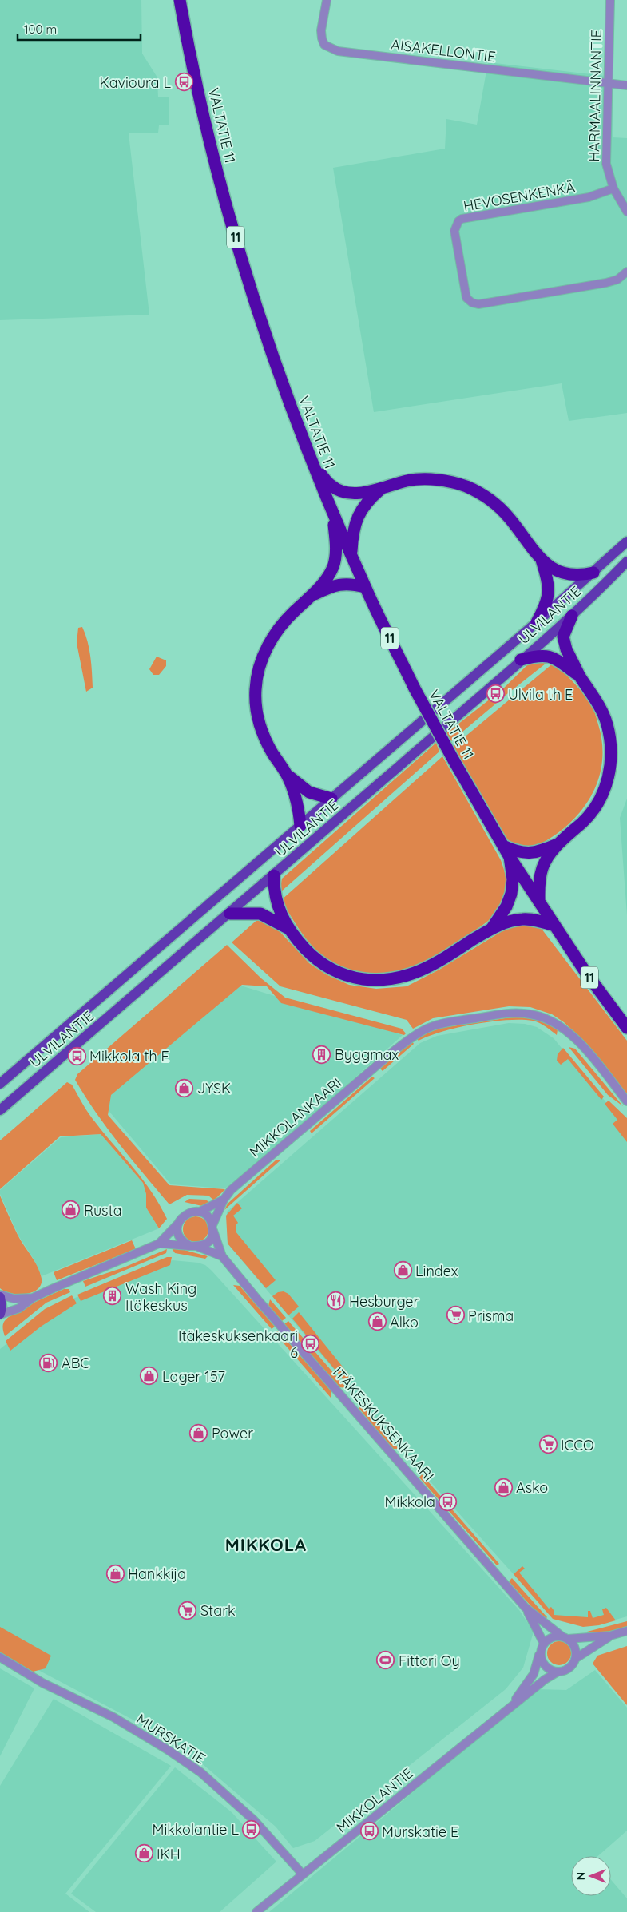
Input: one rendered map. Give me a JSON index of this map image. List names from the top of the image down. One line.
{"streets":{"highway":["VALTATIE 11","11"],"main road":["ULVILANTIE"],"street":["AISAKELLONTIE","HARMAALINNANTIE","HEVOSENKENKÄ","MIKKOLANKAARI","ITÄKESKUKSENKAARI","MURSKATIE","MIKKOLANTIE"]},"crossings":[["AISAKELLONTIE","HARMAALINNANTIE"],["HARMAALINNANTIE","HEVOSENKENKÄ"],["MIKKOLANKAARI","ITÄKESKUKSENKAARI"],["ITÄKESKUKSENKAARI","MIKKOLANTIE"],["MURSKATIE","MIKKOLANTIE"]],"districts":["MIKKOLA"],"places":{"bus stop":["Kavioura L","Ulvila th E","Mikkola th E","Itäkeskuksenkaari 6","Mikkola","Mikkolantie L","Murskatie E"],"building":["Byggmax","Wash King Itäkeskus"],"shop":["JYSK","Rusta","Lindex","Alko","Lager 157","Power","Asko","Hankkija","IKH"],"restaurant":["Hesburger"],"supermarket":["Prisma","ICCO","Stark"],"fuel station":["ABC"],"sports":["Fittori Oy"]},"scale_bar":"100 m","north":"left"}
